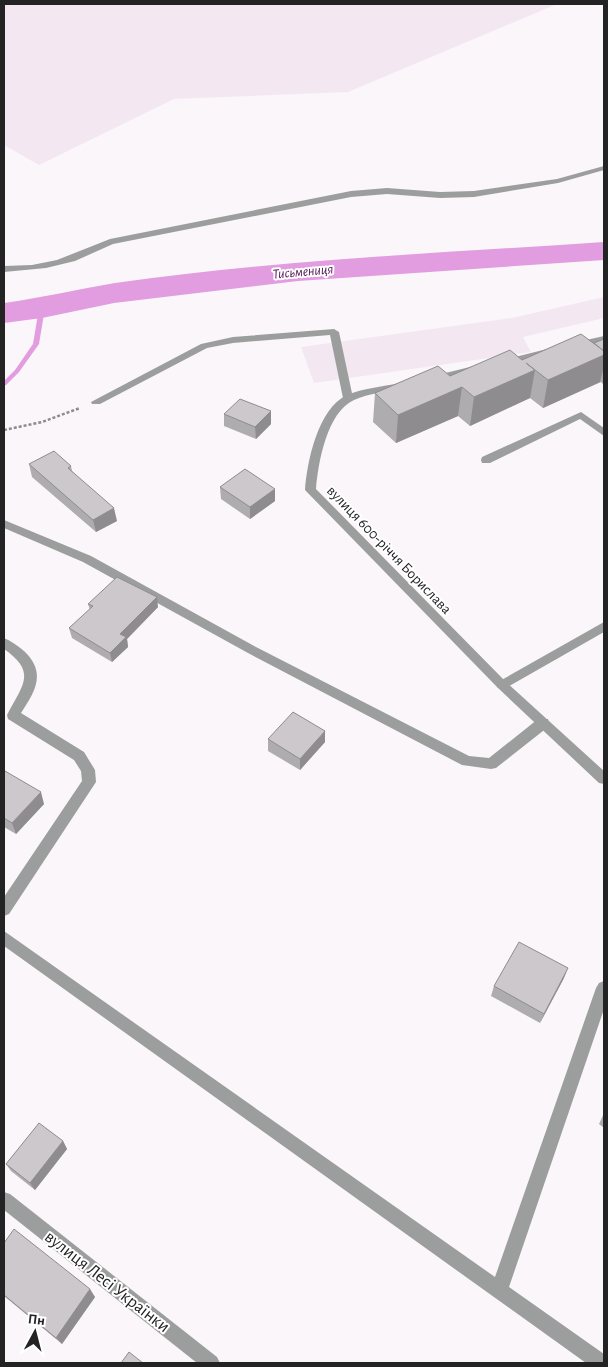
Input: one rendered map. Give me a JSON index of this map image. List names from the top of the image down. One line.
{"streets":{"street":["вулиця 600-річчя Борислава","вулиця Лесі Українки"]},"water":["Тисьмениця"],"north":"top"}
